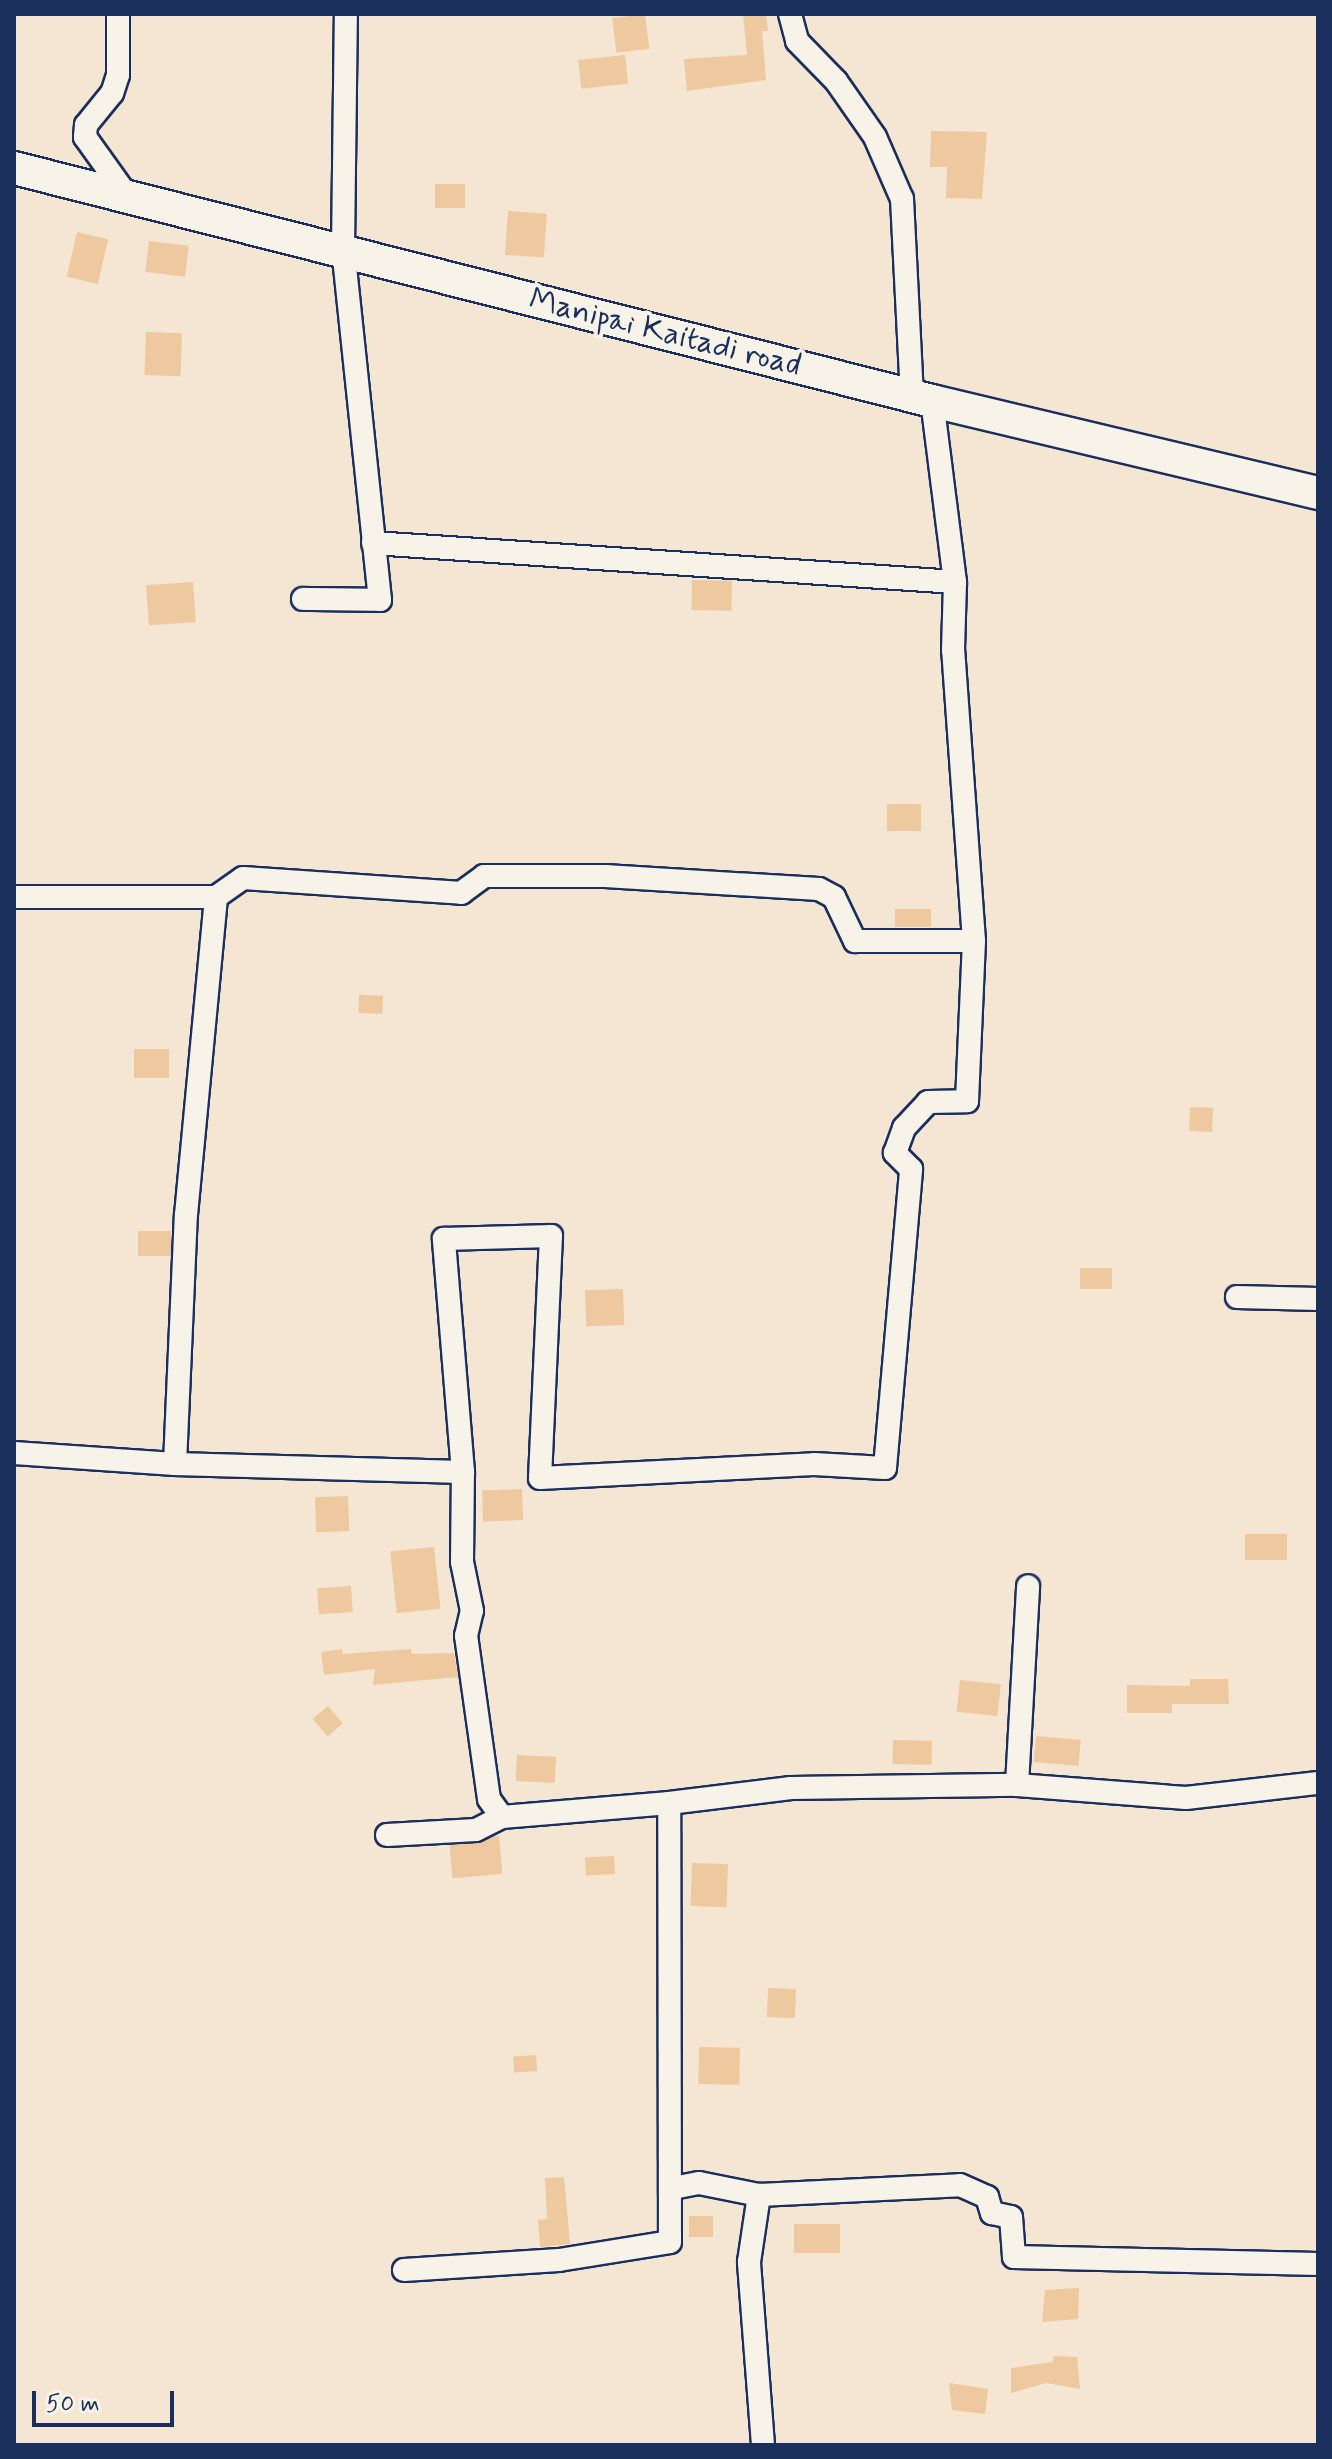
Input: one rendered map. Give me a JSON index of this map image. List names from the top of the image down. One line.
{"streets":{"main road":["Manipai Kaitadi road"]},"scale_bar":"50 m"}
